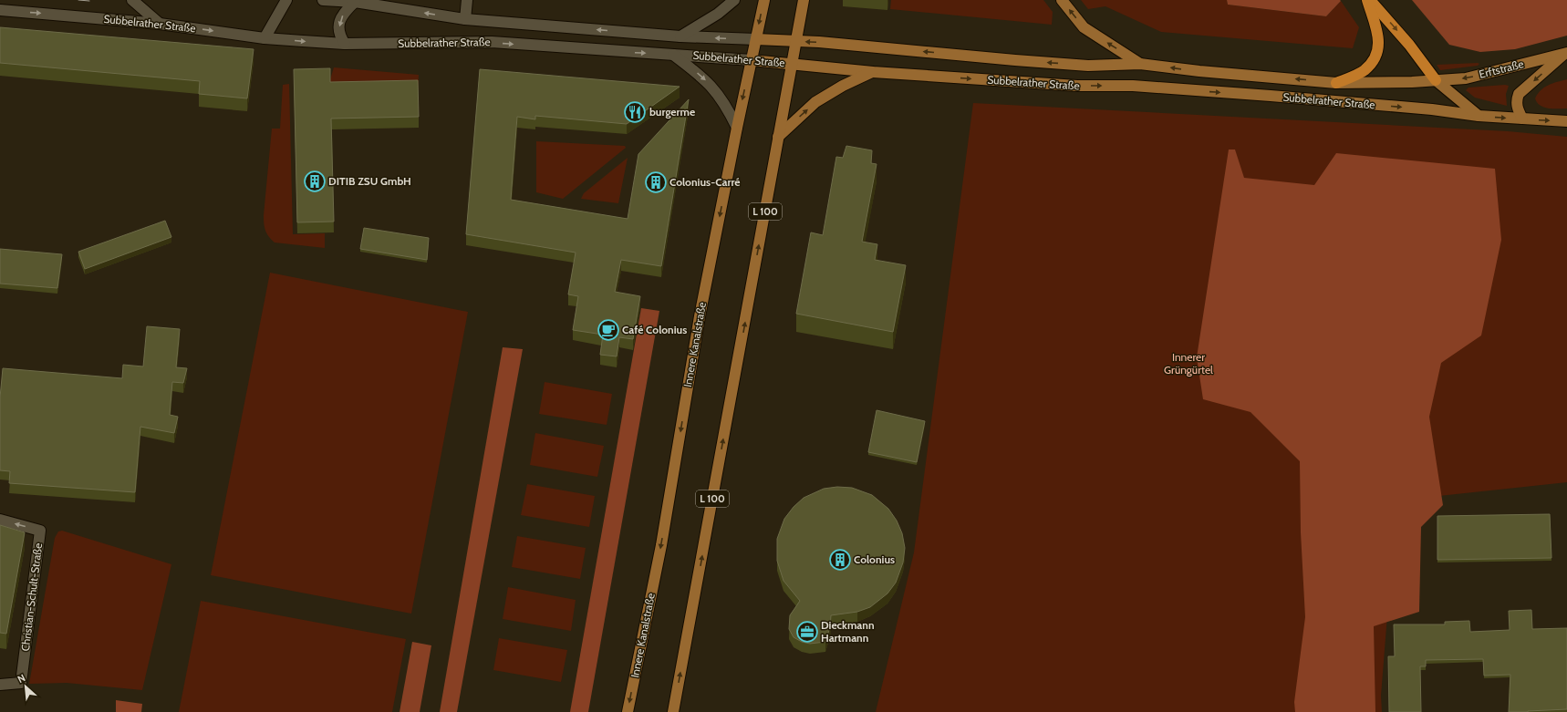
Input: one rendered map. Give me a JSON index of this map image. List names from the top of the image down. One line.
{"streets":{"main road":["Subbelrather Straße","Erftstraße","L 100","Innere Kanalstraße","Christian-Schult-Straße"]},"crossings":[["Subbelrather Straße","Erftstraße"],["Subbelrather Straße","L 100"],["Subbelrather Straße","Innere Kanalstraße"]],"parks":["Innerer Grüngürtel"],"places":{"restaurant":["burgerme"],"building":["DITIB ZSU GmbH","Colonius-Carré","Colonius"],"cafe":["Café Colonius"],"office":["Dieckmann Hartmann"]},"north":"top left"}
